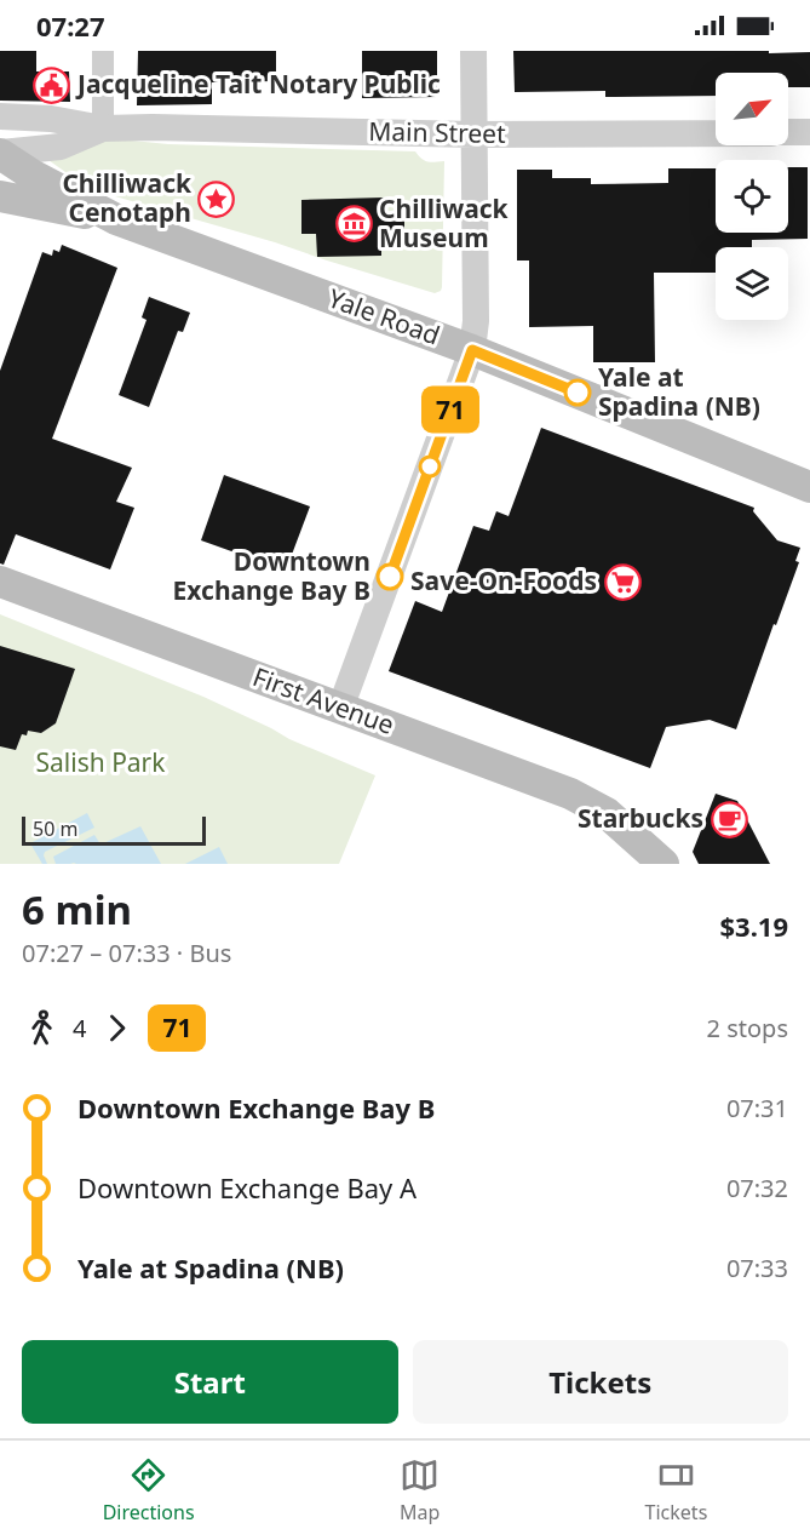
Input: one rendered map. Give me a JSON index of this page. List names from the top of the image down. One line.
{"streets":{"main road":["Yale Road","First Avenue"],"street":["Main Street"]},"crossings":[["Main Street","Yale Road"]],"parks":["Salish Park"],"places":{"public building":["Jacqueline Tait Notary Public"],"place":["Chilliwack Cenotaph"],"museum":["Chilliwack Museum"],"other":["Yale at Spadina (NB)","Downtown Exchange Bay B"],"supermarket":["Save-On-Foods"],"cafe":["Starbucks"]},"lines":["bus line 71"],"scale_bar":"50 m","north":"top right","page":{"status":"07:27","on_map":"71","scale":"50 m","heading":["6 min","07:27 – 07:33 · Bus","$3.19"],"legs":["4","71","2 stops"],"list":[{"name":"Downtown Exchange Bay B","value":"07:31"},{"name":"Downtown Exchange Bay A","value":"07:32"},{"name":"Yale at Spadina (NB)","value":"07:33"}],"buttons":["Start","Tickets"],"tabs":["Directions","Map","Tickets"]}}
